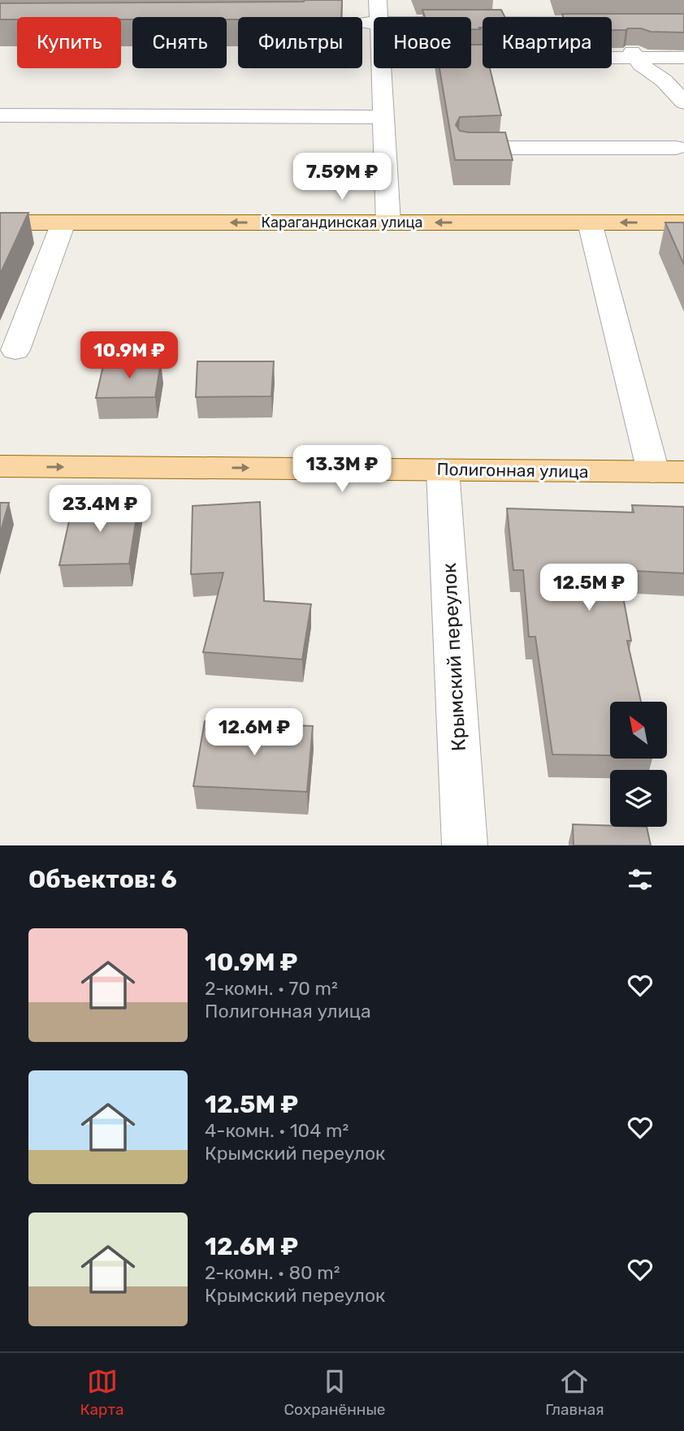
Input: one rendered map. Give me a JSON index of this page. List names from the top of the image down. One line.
{"streets":{"main road":["Карагандинская улица","Полигонная улица"],"street":["Крымский переулок"]},"crossings":[["Полигонная улица","Крымский переулок"]],"one_way":["Карагандинская улица","Полигонная улица"],"north":"top left","page":{"chip":["Купить","Снять","Фильтры","Новое","Квартира"],"price":["7.59M ₽","10.9M ₽","13.3M ₽","23.4M ₽","12.5M ₽","12.6M ₽"],"heading":"Объектов: 6","list":[{"name":"10.9M ₽","note":"2-комн. · 70 m² · Полигонная улица"},{"name":"12.5M ₽","note":"4-комн. · 104 m² · Крымский переулок"},{"name":"12.6M ₽","note":"2-комн. · 80 m² · Крымский переулок"}],"tabs":["Карта","Сохранённые","Главная"]}}
